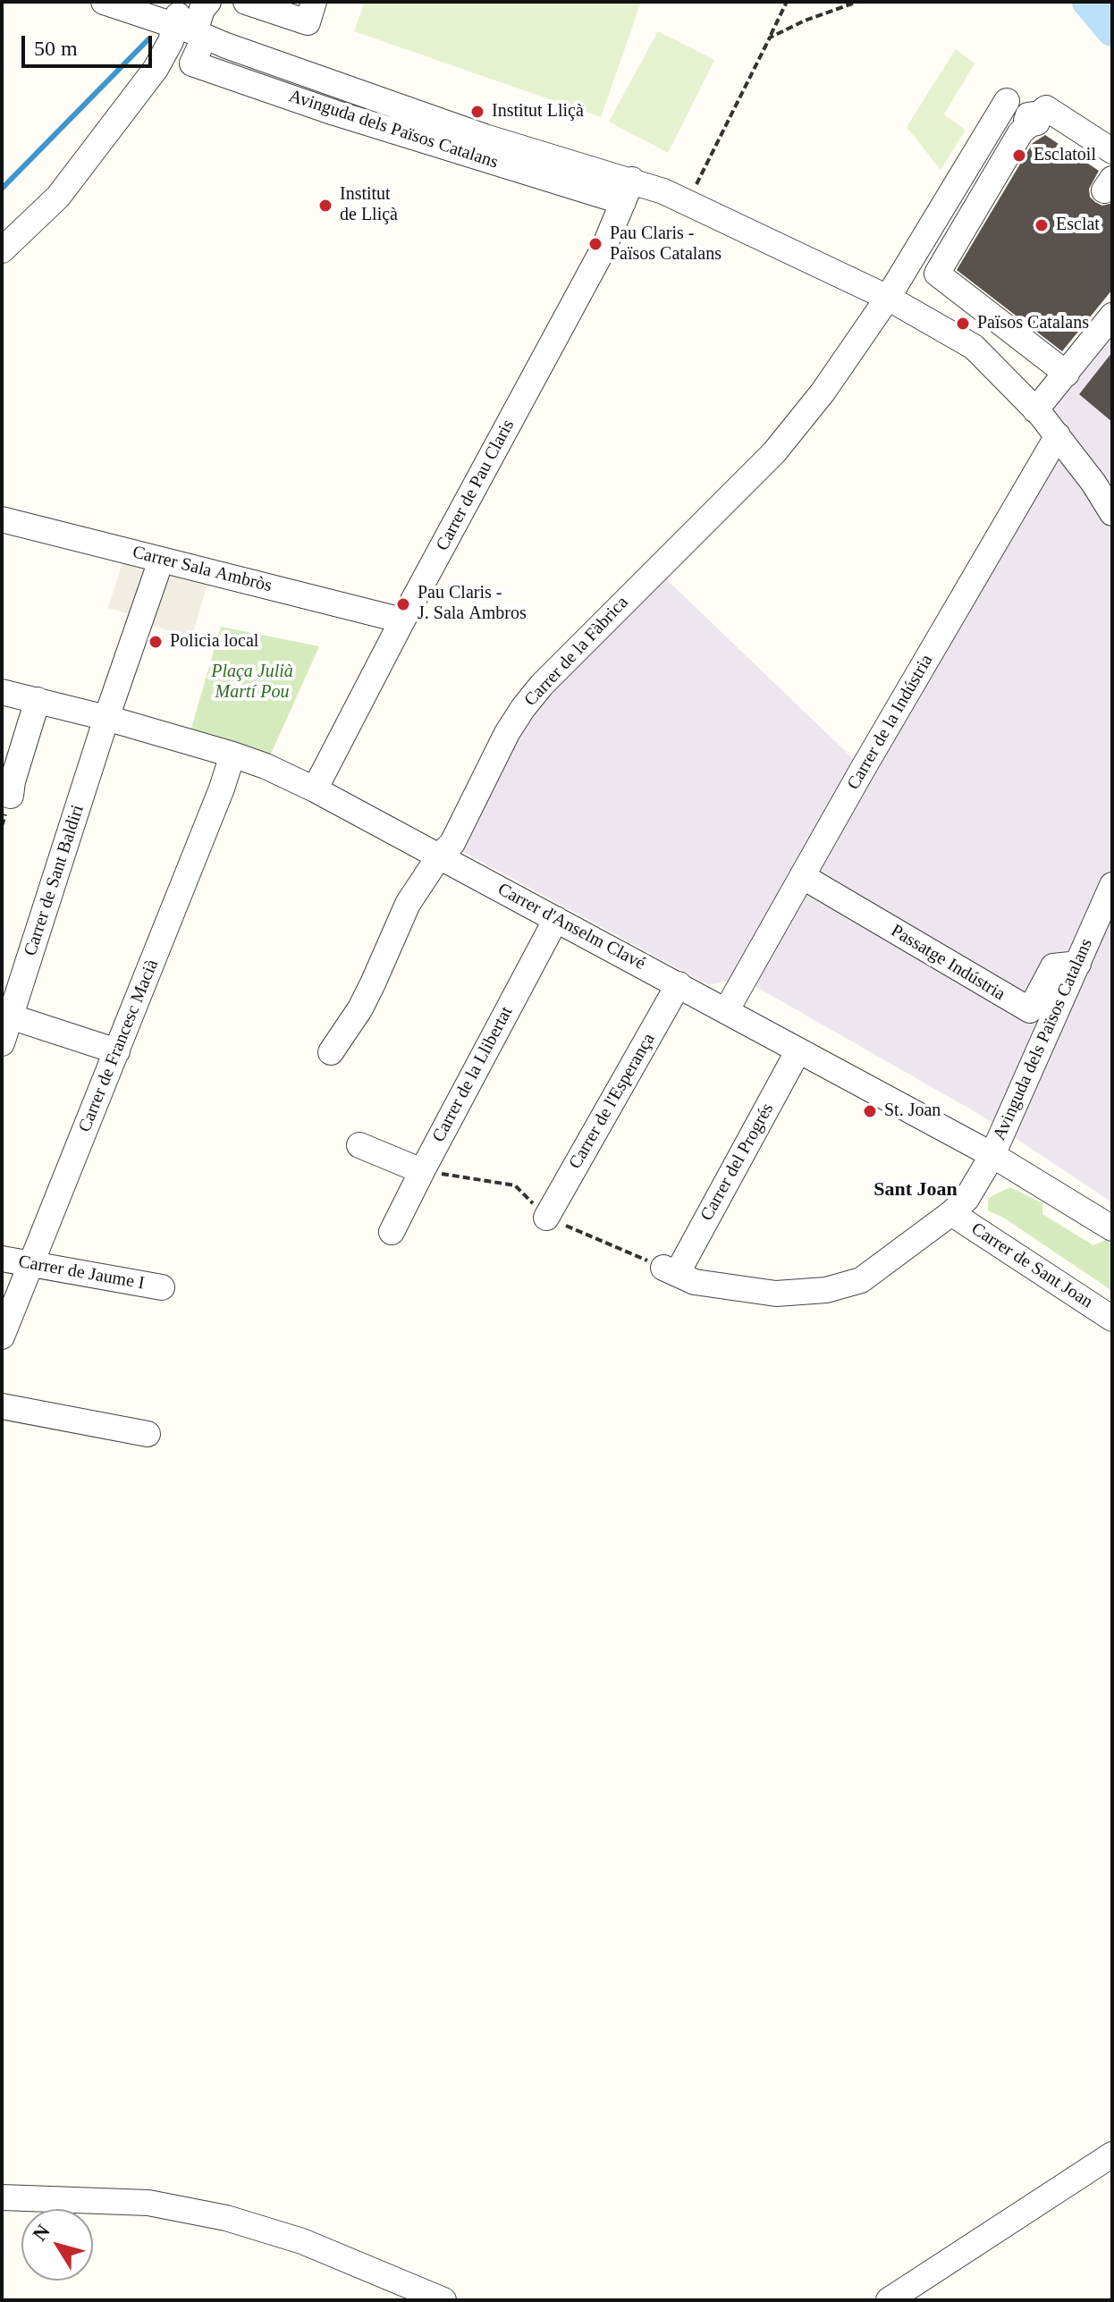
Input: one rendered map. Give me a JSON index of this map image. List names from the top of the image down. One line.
{"streets":{"street":["Avinguda dels Països Catalans","Carrer de Pau Claris","Carrer Sala Ambròs","Carrer de la Fàbrica","Carrer de la Indústria","Carrer de Sant Baldiri","Carrer d'Anselm Clavé","Passatge Indústria","Carrer de Francesc Macià","Carrer de la Llibertat","Carrer de l'Esperança","Carrer del Progrés","Carrer de Sant Joan","Carrer de Jaume I"]},"crossings":[["Avinguda dels Països Catalans","Carrer de Pau Claris"],["Avinguda dels Països Catalans","Carrer de la Fàbrica"],["Avinguda dels Països Catalans","Carrer de la Indústria"],["Avinguda dels Països Catalans","Carrer d'Anselm Clavé"],["Avinguda dels Països Catalans","Passatge Indústria"],["Avinguda dels Països Catalans","Carrer del Progrés"],["Avinguda dels Països Catalans","Carrer de Sant Joan"],["Carrer de Pau Claris","Carrer Sala Ambròs"],["Carrer de Pau Claris","Carrer d'Anselm Clavé"],["Carrer Sala Ambròs","Carrer de Sant Baldiri"],["Carrer de la Fàbrica","Carrer d'Anselm Clavé"],["Carrer de la Indústria","Carrer d'Anselm Clavé"],["Carrer de la Indústria","Passatge Indústria"],["Carrer de Sant Baldiri","Carrer d'Anselm Clavé"],["Carrer d'Anselm Clavé","Carrer de Francesc Macià"],["Carrer d'Anselm Clavé","Carrer de la Llibertat"],["Carrer d'Anselm Clavé","Carrer de l'Esperança"],["Carrer d'Anselm Clavé","Carrer del Progrés"],["Carrer de Francesc Macià","Carrer de Jaume I"]],"districts":["Sant Joan"],"parks":["Plaça Julià Martí Pou"],"places":["Institut Lliçà","Esclatoil","Institut de Lliçà","Esclat","Pau Claris - Països Catalans","Països Catalans","Pau Claris - J. Sala Ambros","Policia local","St. Joan"],"scale_bar":"50 m","north":"top left"}
